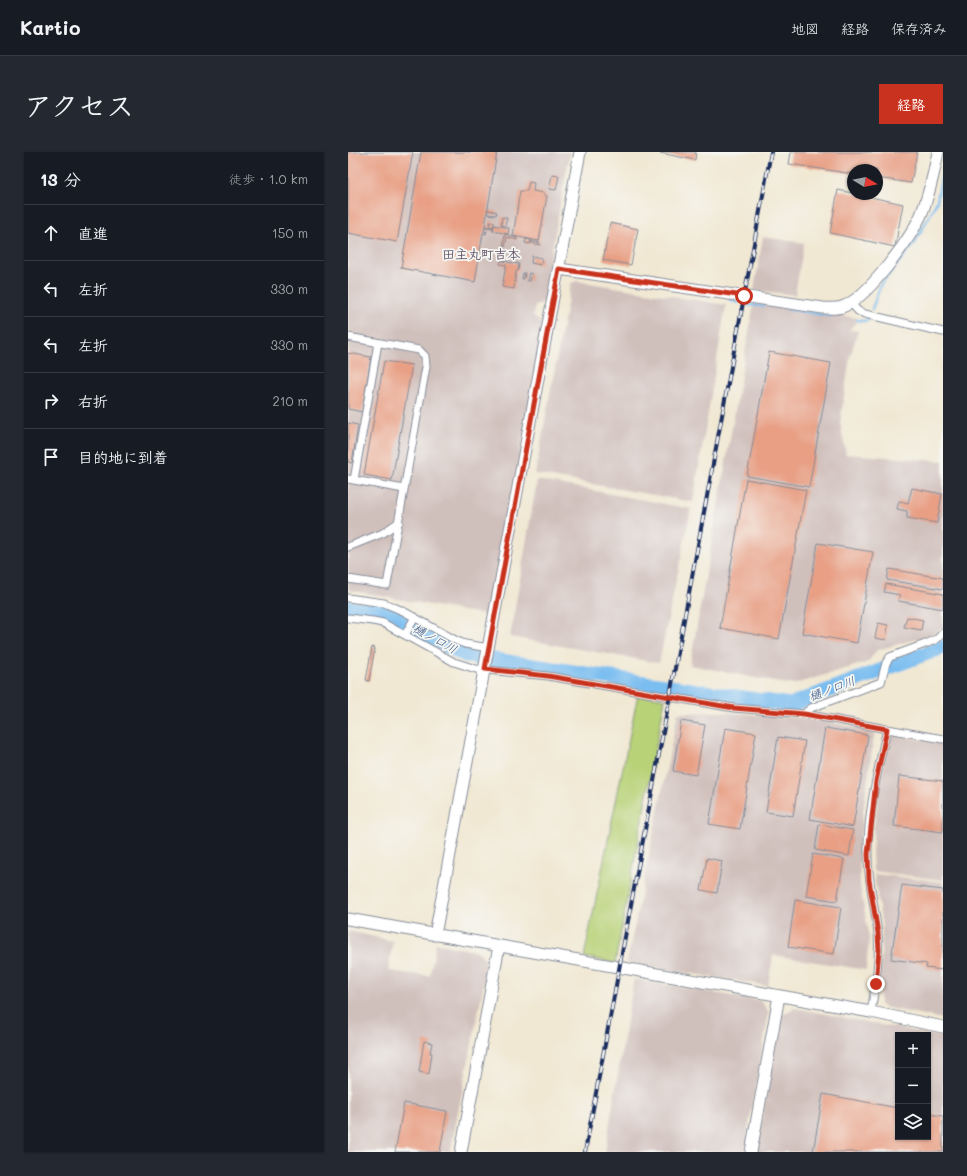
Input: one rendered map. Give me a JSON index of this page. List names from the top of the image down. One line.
{"districts":["田主丸町吉本"],"water":["樋ノ口川"],"north":"right","page":{"header":"Kartio","nav":["地図","経路","保存済み"],"title":"アクセス","buttons":"経路","heading":["13 分","徒歩 · 1.0 km"],"list":[["直進","150 m"],["左折","330 m"],["左折","330 m"],["右折","210 m"],"目的地に到着"],"map_buttons":["+","−"]}}
